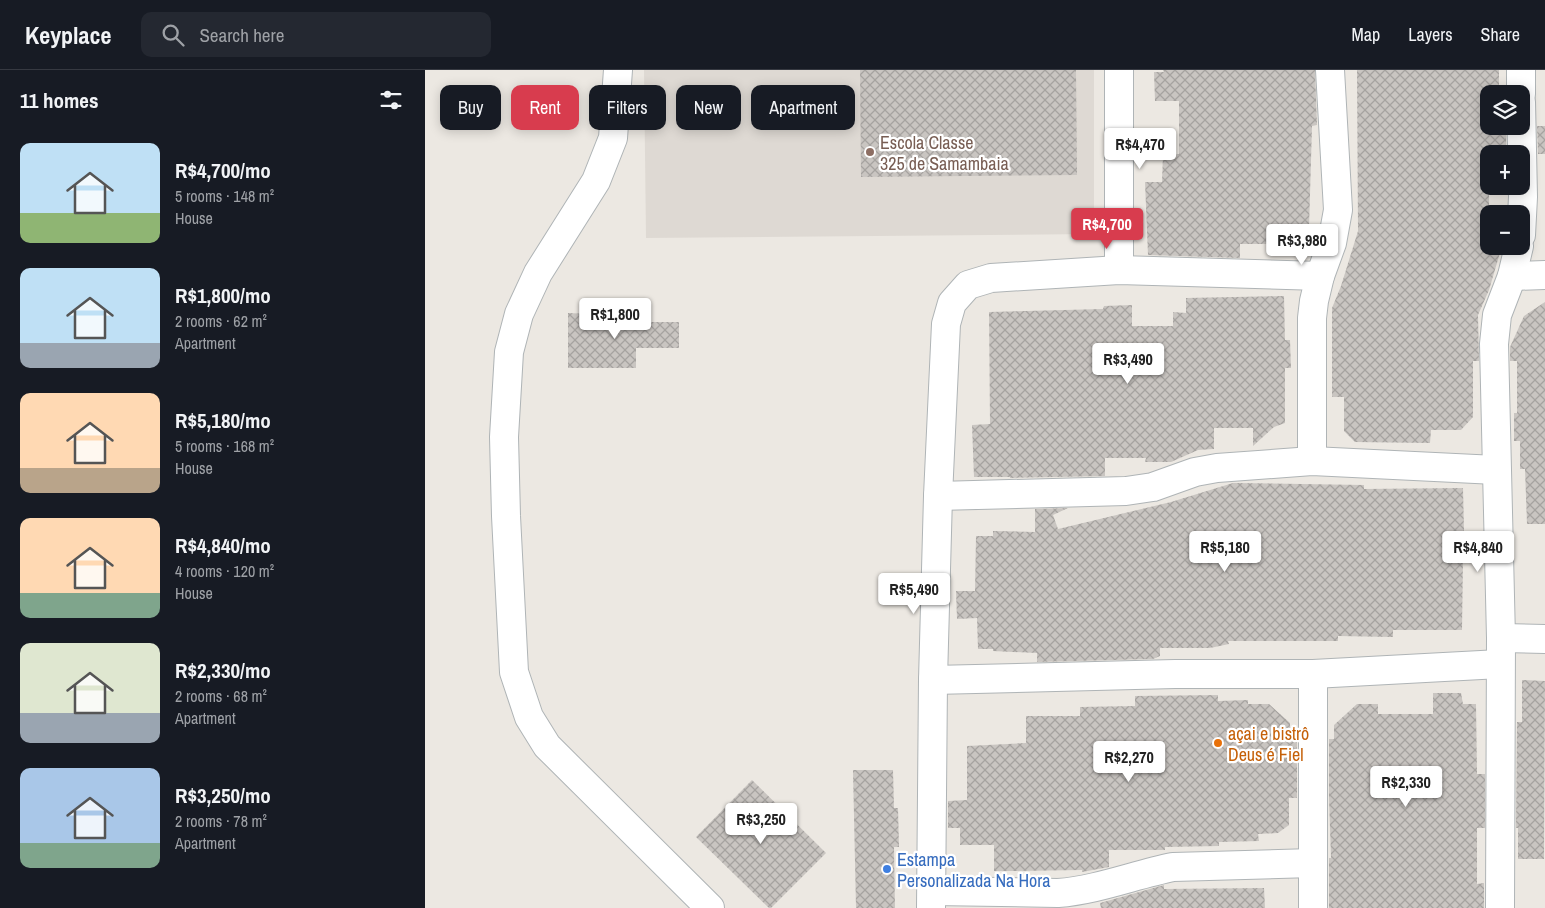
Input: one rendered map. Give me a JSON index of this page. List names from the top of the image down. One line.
{"places":["Escola Classe 325 de Samambaia","açai e bistrô Deus é Fiel","Estampa Personalizada Na Hora"],"page":{"header":"Keyplace","search":"Search here","nav":["Map","Layers","Share"],"heading":"11 homes","map_buttons":["+","−"],"chip":["Buy","Rent","Filters","New","Apartment"],"price":["R$4,470","R$4,700","R$3,980","R$1,800","R$3,490","R$5,180","R$4,840","R$5,490","R$2,270","R$2,330","R$3,250"],"list":[{"name":"R$4,700/mo","note":"5 rooms · 148 m² · House"},{"name":"R$1,800/mo","note":"2 rooms · 62 m² · Apartment"},{"name":"R$5,180/mo","note":"5 rooms · 168 m² · House"},{"name":"R$4,840/mo","note":"4 rooms · 120 m² · House"},{"name":"R$2,330/mo","note":"2 rooms · 68 m² · Apartment"},{"name":"R$3,250/mo","note":"2 rooms · 78 m² · Apartment"}]}}
